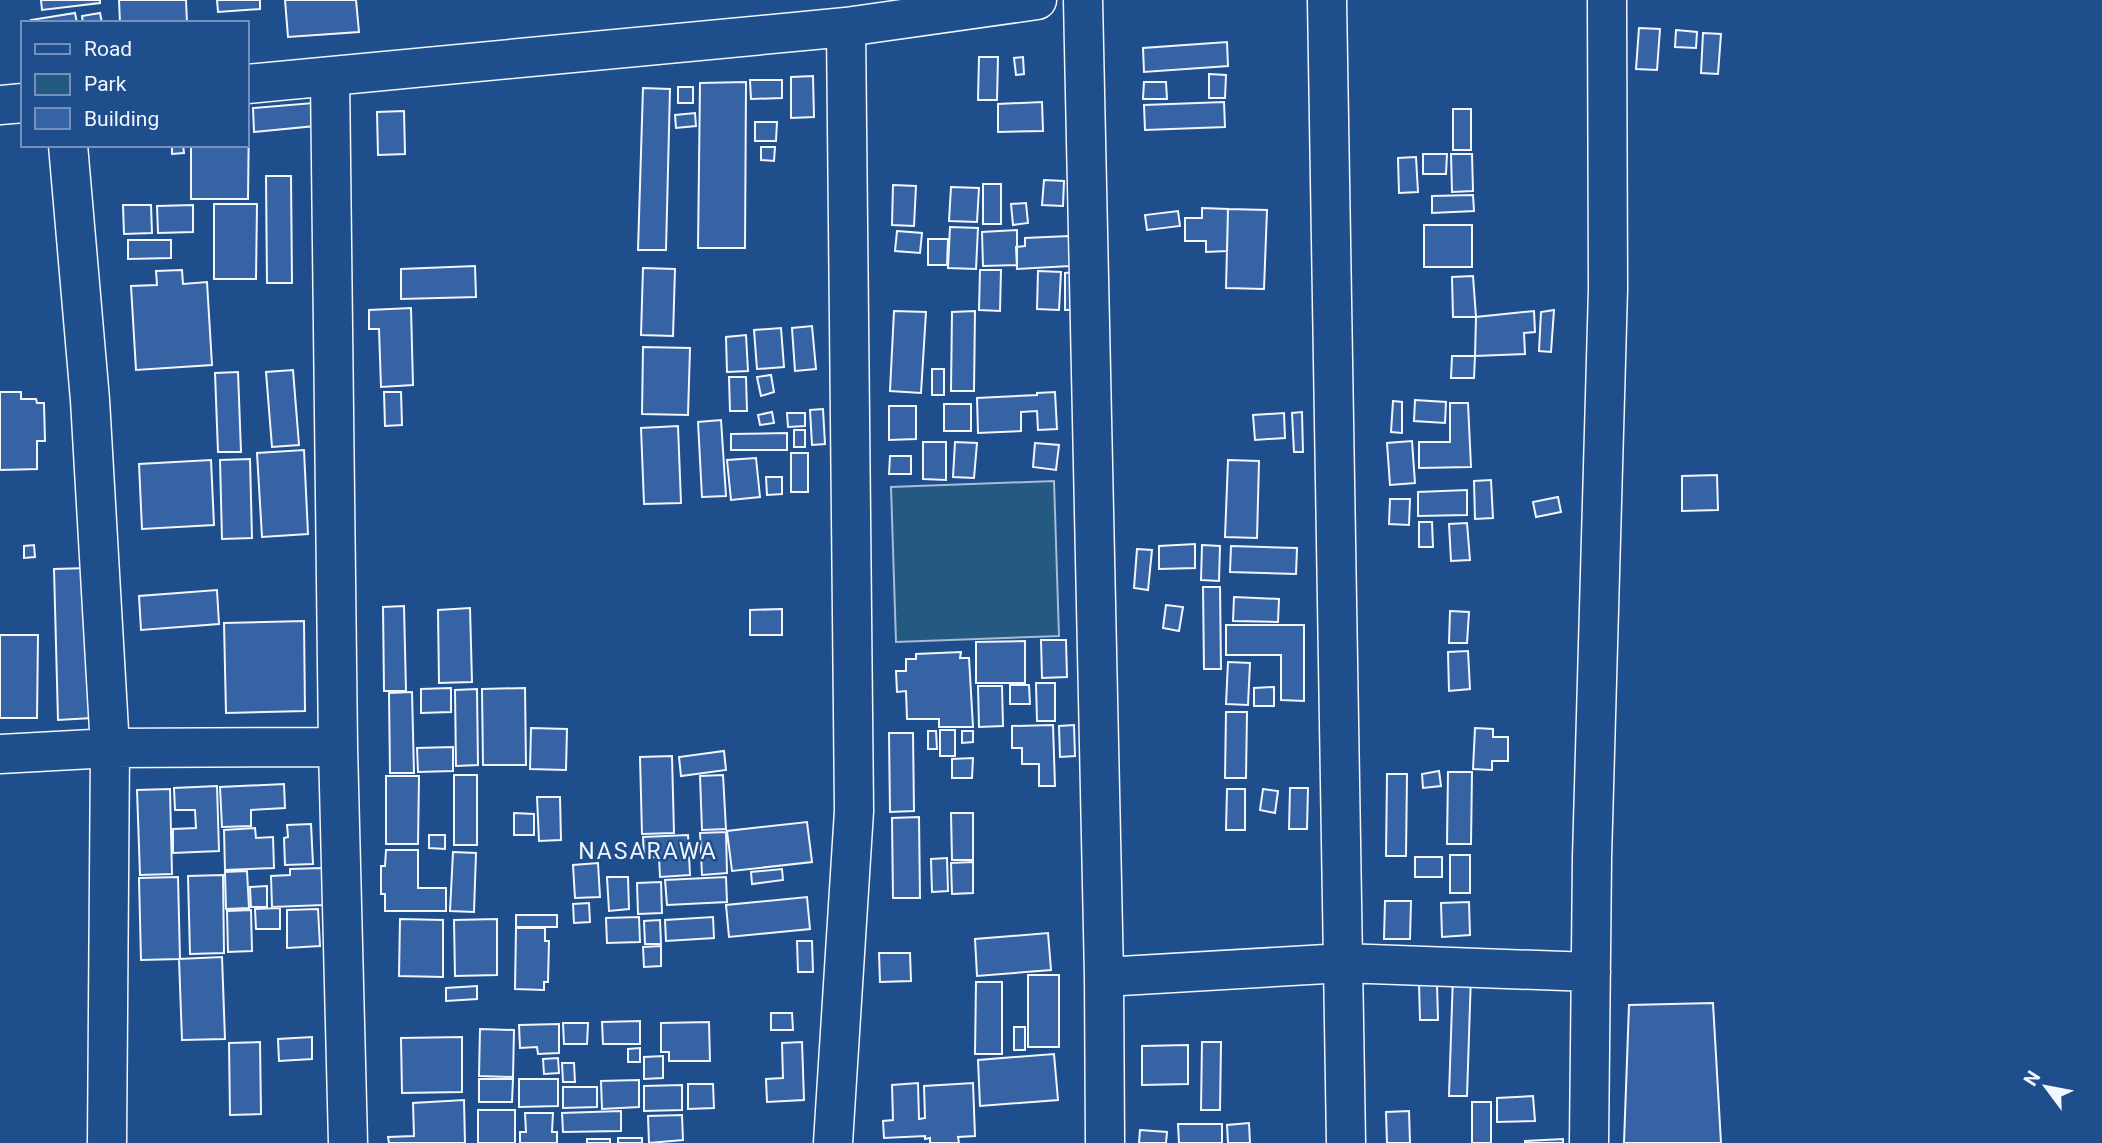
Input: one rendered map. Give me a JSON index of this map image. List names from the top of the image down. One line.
{"districts":["NASARAWA"],"legend":["Road","Park","Building"],"north":"top left"}
